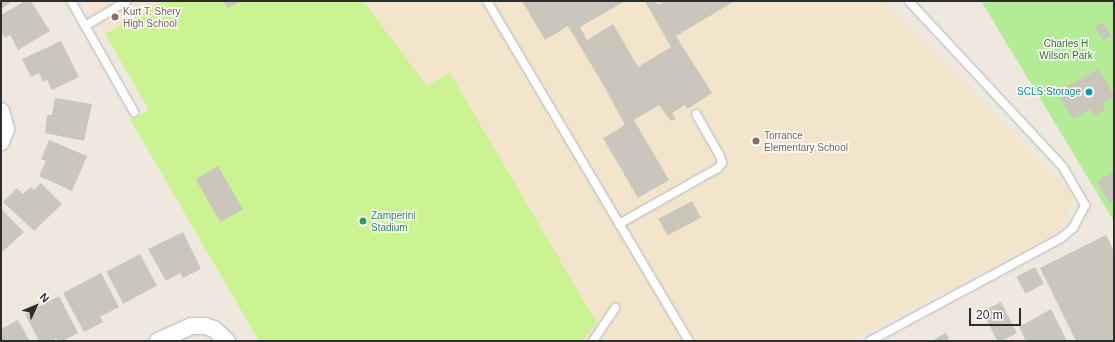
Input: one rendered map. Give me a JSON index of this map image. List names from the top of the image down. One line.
{"parks":["Charles H Wilson Park"],"places":["Kurt T. Shery High School","SCLS Storage","Torrance Elementary School","Zamperini Stadium"],"scale_bar":"20 m","north":"top right"}
